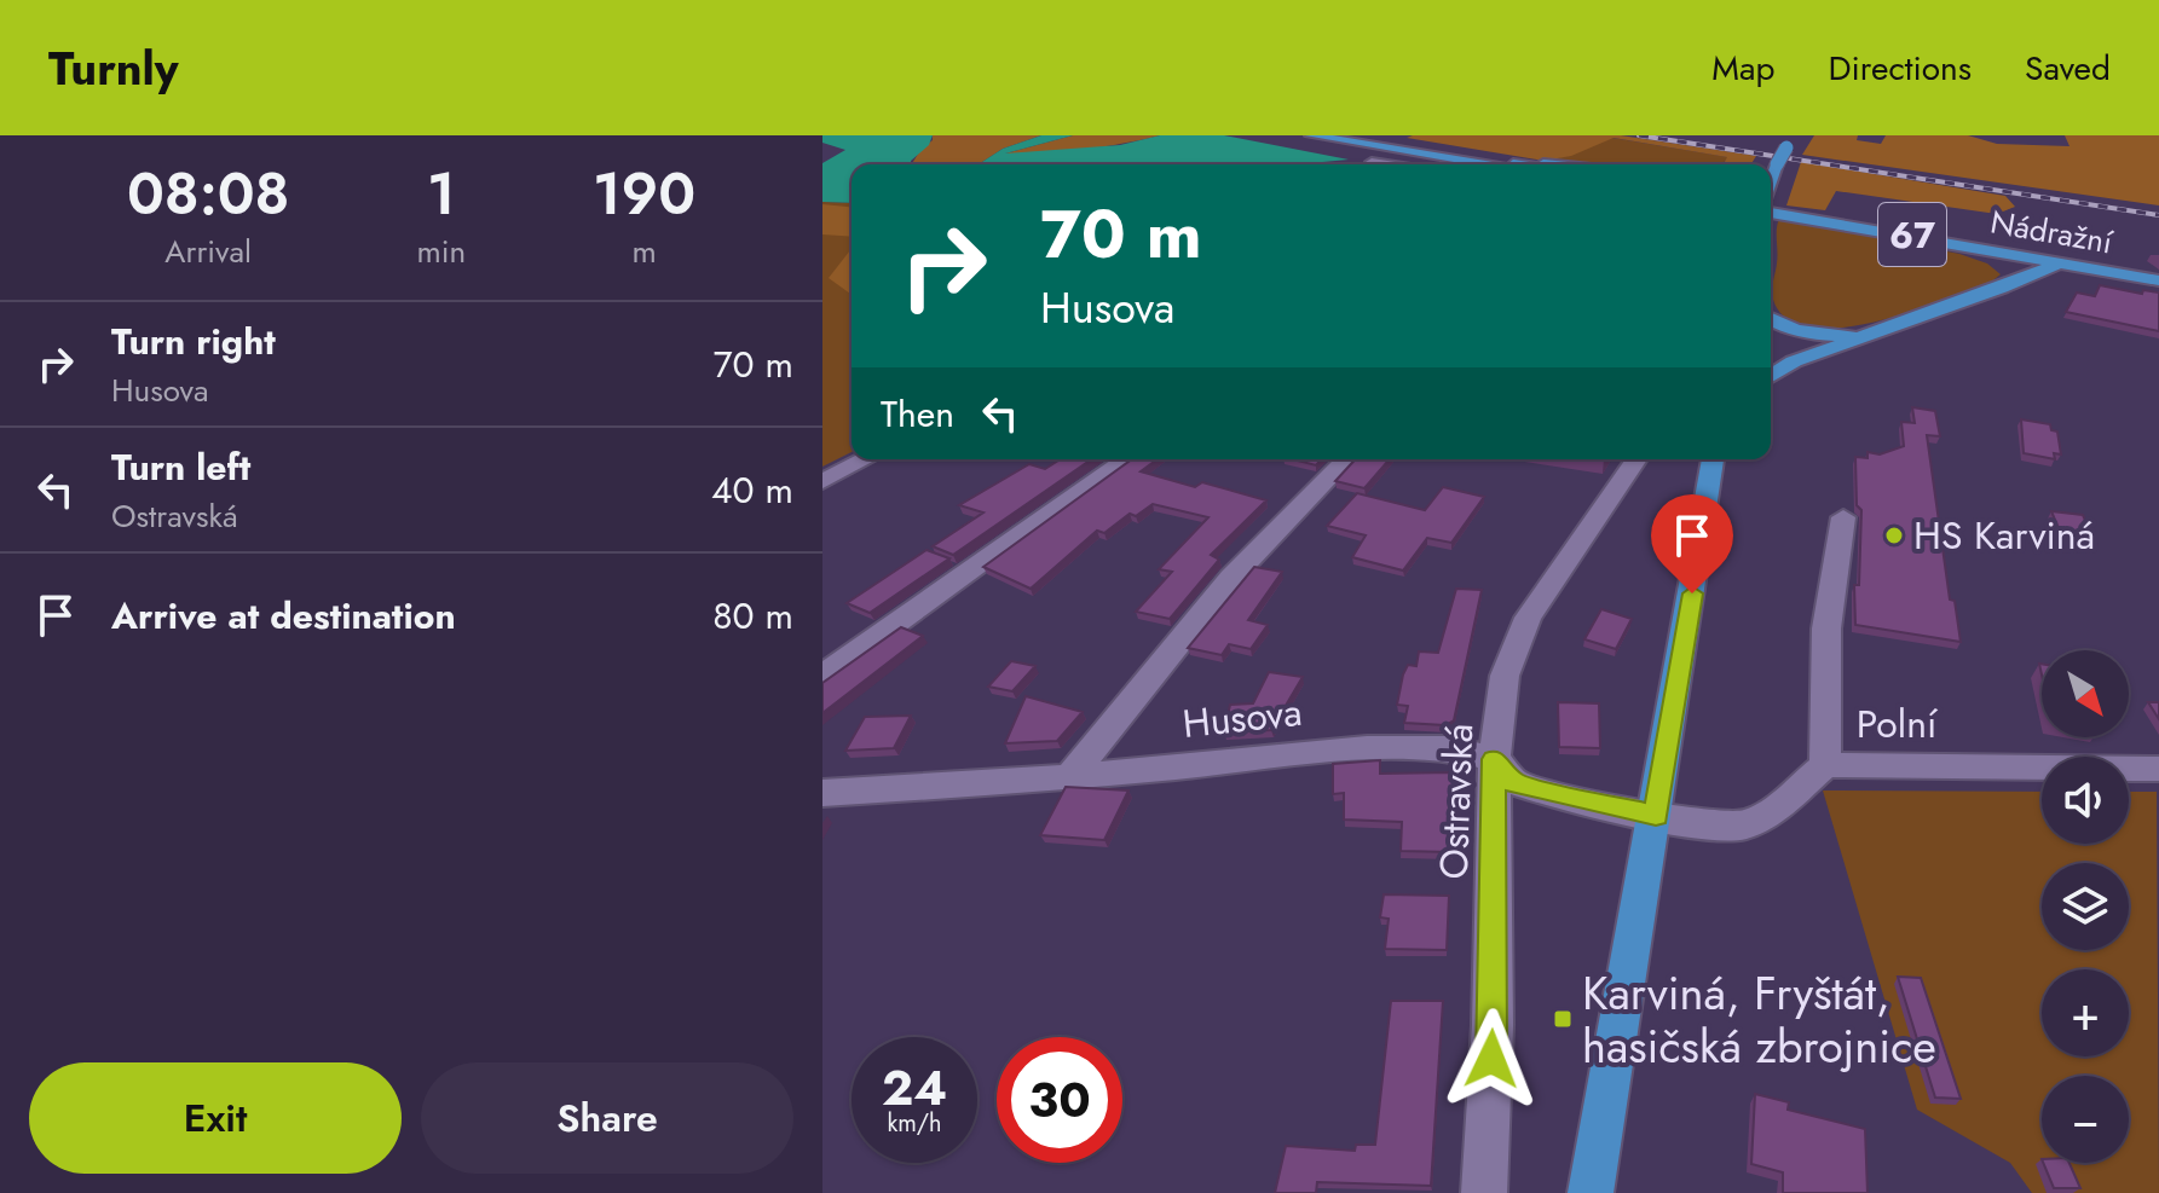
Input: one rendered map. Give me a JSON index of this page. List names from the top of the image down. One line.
{"streets":{"main road":["Nádražní","67"],"street":["Husova","Polní","Ostravská"]},"crossings":[["Nádražní","67"],["Husova","Polní"],["Husova","Ostravská"]],"places":{"other":["HS Karviná"],"transit":["Karviná, Fryštát, hasičská zbrojnice"]},"north":"bottom right","page":{"header":"Turnly","nav":["Map","Directions","Saved"],"eta":["08:08","Arrival","1","min","190","m"],"turn":["70 m","Husova"],"list":[{"name":"Turn right","note":"Husova","value":"70 m"},{"name":"Turn left","note":"Ostravská","value":"40 m"},{"name":"Arrive at destination","value":"80 m"}],"then":"Then","map_buttons":["+","−"],"speed":"24 km/h","limit":"30","buttons":["Exit","Share"]}}
